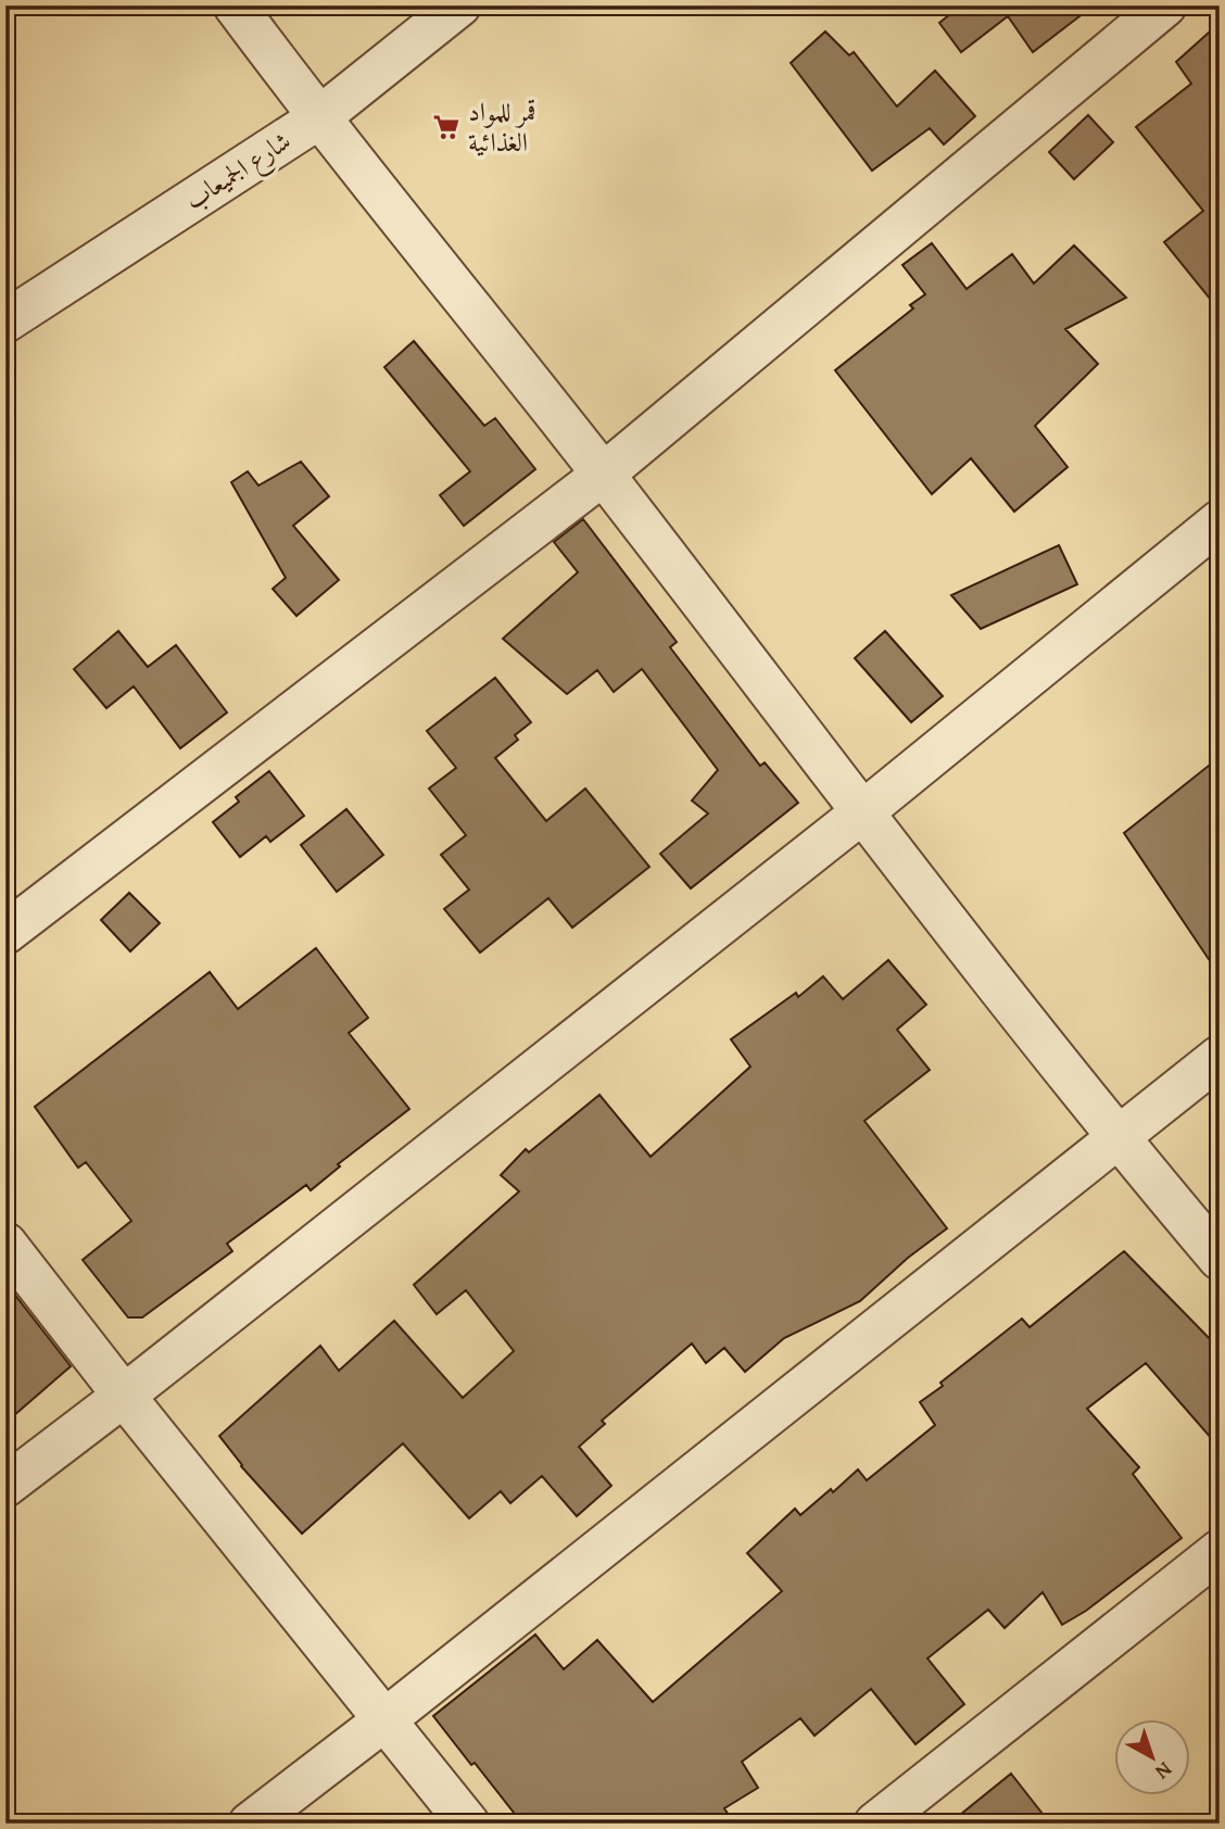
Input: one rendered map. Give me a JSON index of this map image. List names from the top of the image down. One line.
{"streets":{"street":["شارع الجميعاب"]},"places":{"supermarket":["قمر للمواد الغذائية"]},"north":"bottom right"}
